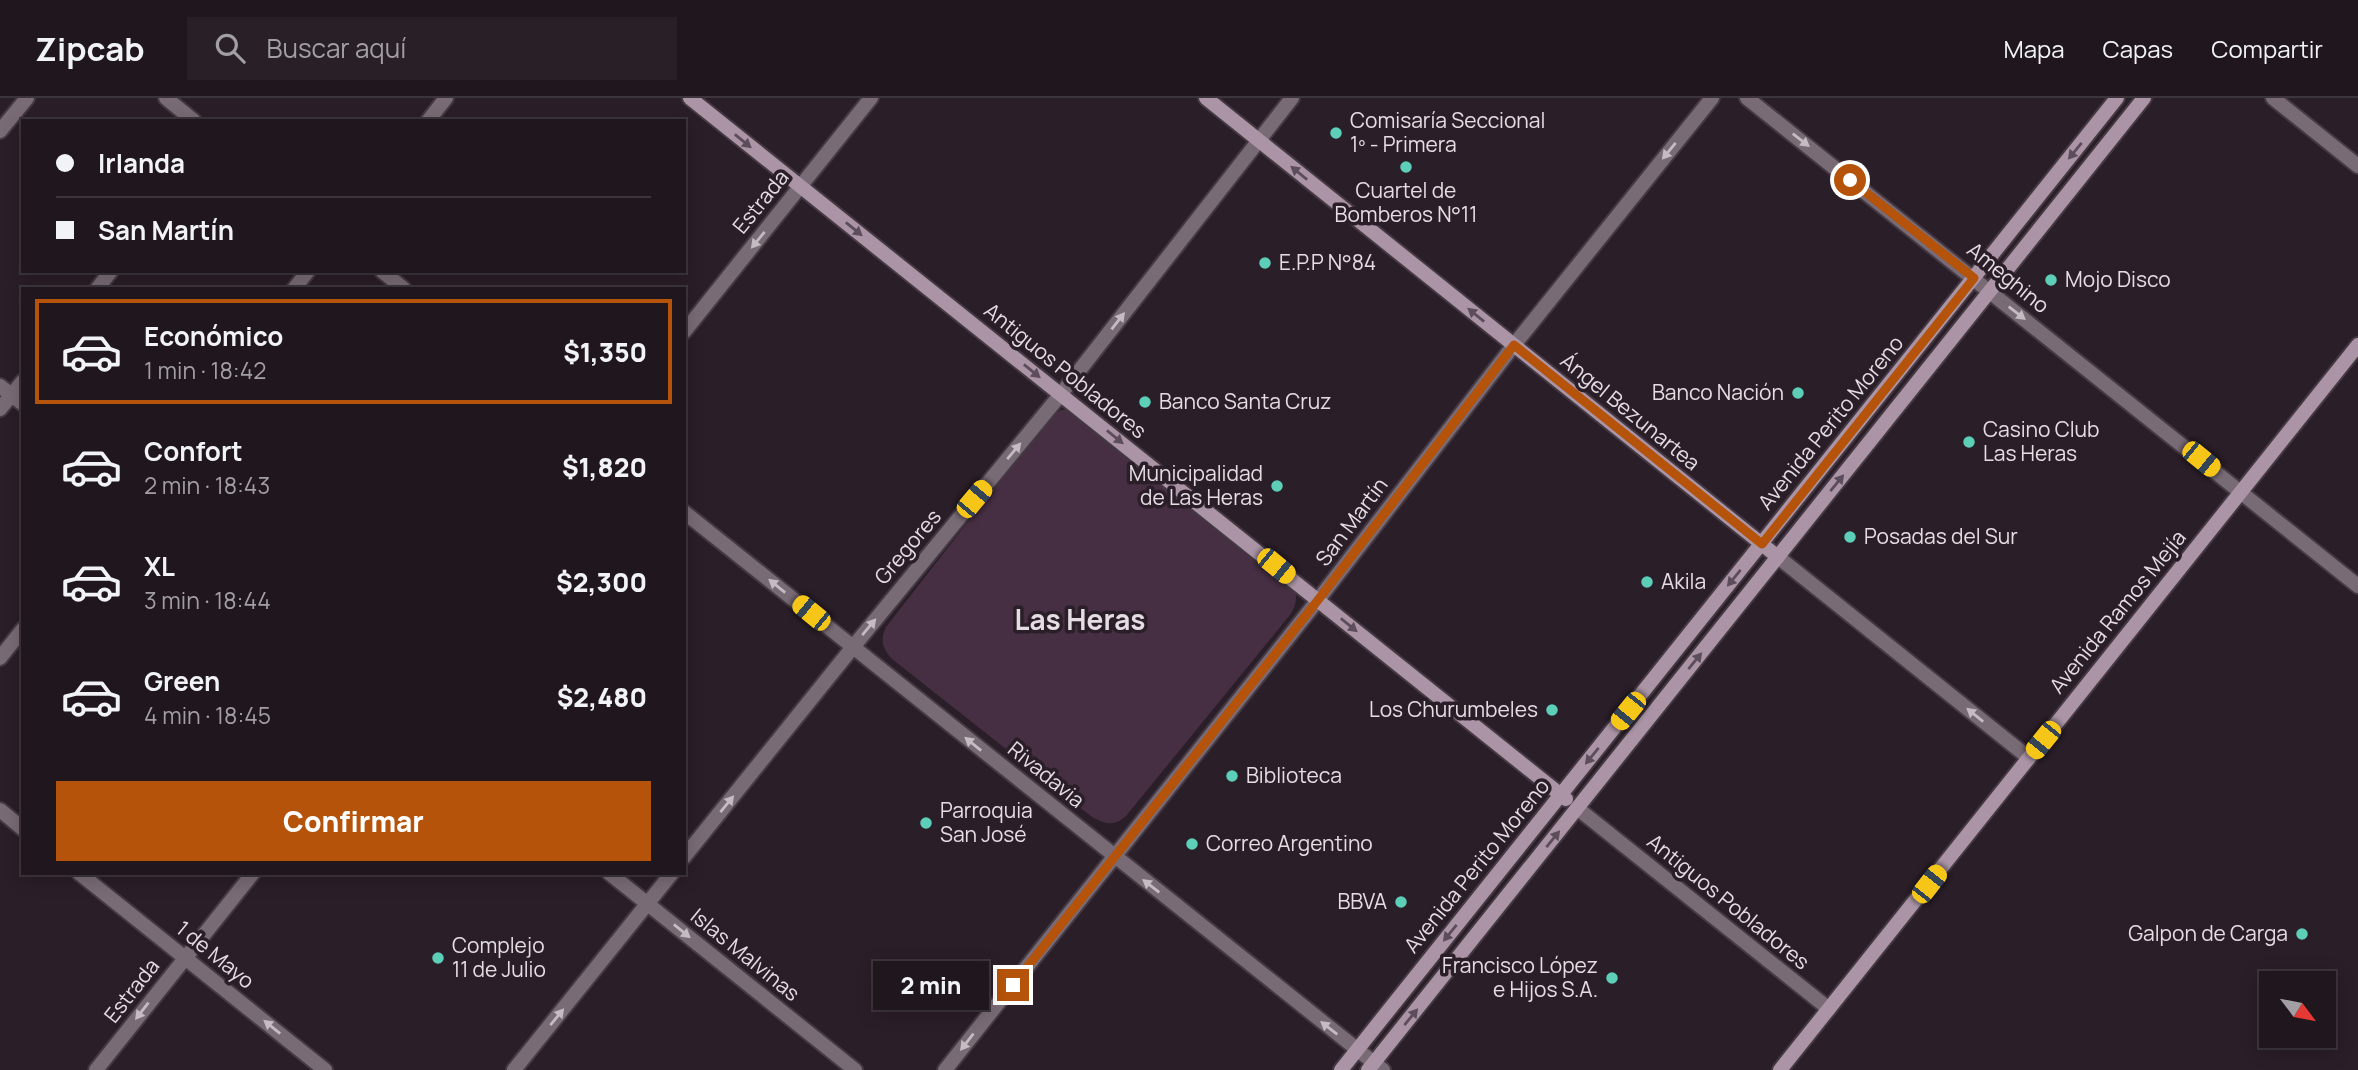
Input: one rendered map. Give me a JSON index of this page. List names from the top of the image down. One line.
{"streets":{"street":["Estrada","Ameghino","Antiguos Pobladores","Ángel Bezunartea","Avenida Perito Moreno","San Martín","Gregores","Avenida Ramos Mejía","Rivadavia","1 de Mayo","Islas Malvinas"]},"crossings":[["Estrada","Antiguos Pobladores"],["Estrada","1 de Mayo"],["Ameghino","Avenida Perito Moreno"],["Ameghino","Avenida Ramos Mejía"],["Antiguos Pobladores","Avenida Perito Moreno"],["Antiguos Pobladores","San Martín"],["Antiguos Pobladores","Gregores"],["Antiguos Pobladores","Avenida Ramos Mejía"],["Ángel Bezunartea","Avenida Perito Moreno"],["Ángel Bezunartea","San Martín"],["Ángel Bezunartea","Gregores"],["Ángel Bezunartea","Avenida Ramos Mejía"],["Avenida Perito Moreno","Rivadavia"],["San Martín","Rivadavia"],["Gregores","Rivadavia"]],"one_way":["Estrada","Ameghino","Antiguos Pobladores","Ángel Bezunartea","San Martín","Gregores","Rivadavia","1 de Mayo","Islas Malvinas"],"districts":["Las Heras"],"places":["Comisaría Seccional 1º - Primera","Cuartel de Bomberos N°11","E.P.P N°84","Mojo Disco","Banco Nación","Banco Santa Cruz","Casino Club Las Heras","Municipalidad de Las Heras","Posadas del Sur","Akila","Los Churumbeles","Biblioteca","Parroquia San José","Correo Argentino","BBVA","Galpon de Carga","Complejo 11 de Julio","Francisco López e Hijos S.A."],"north":"bottom right","page":{"header":"Zipcab","search":"Buscar aquí","nav":["Mapa","Capas","Compartir"],"banner":["Irlanda","San Martín"],"list":[{"name":"Económico","note":"1 min · 18:42","value":"$1,350"},{"name":"Confort","note":"2 min · 18:43","value":"$1,820"},{"name":"XL","note":"3 min · 18:44","value":"$2,300"},{"name":"Green","note":"4 min · 18:45","value":"$2,480"}],"buttons":"Confirmar","bubble":"2 min"}}
